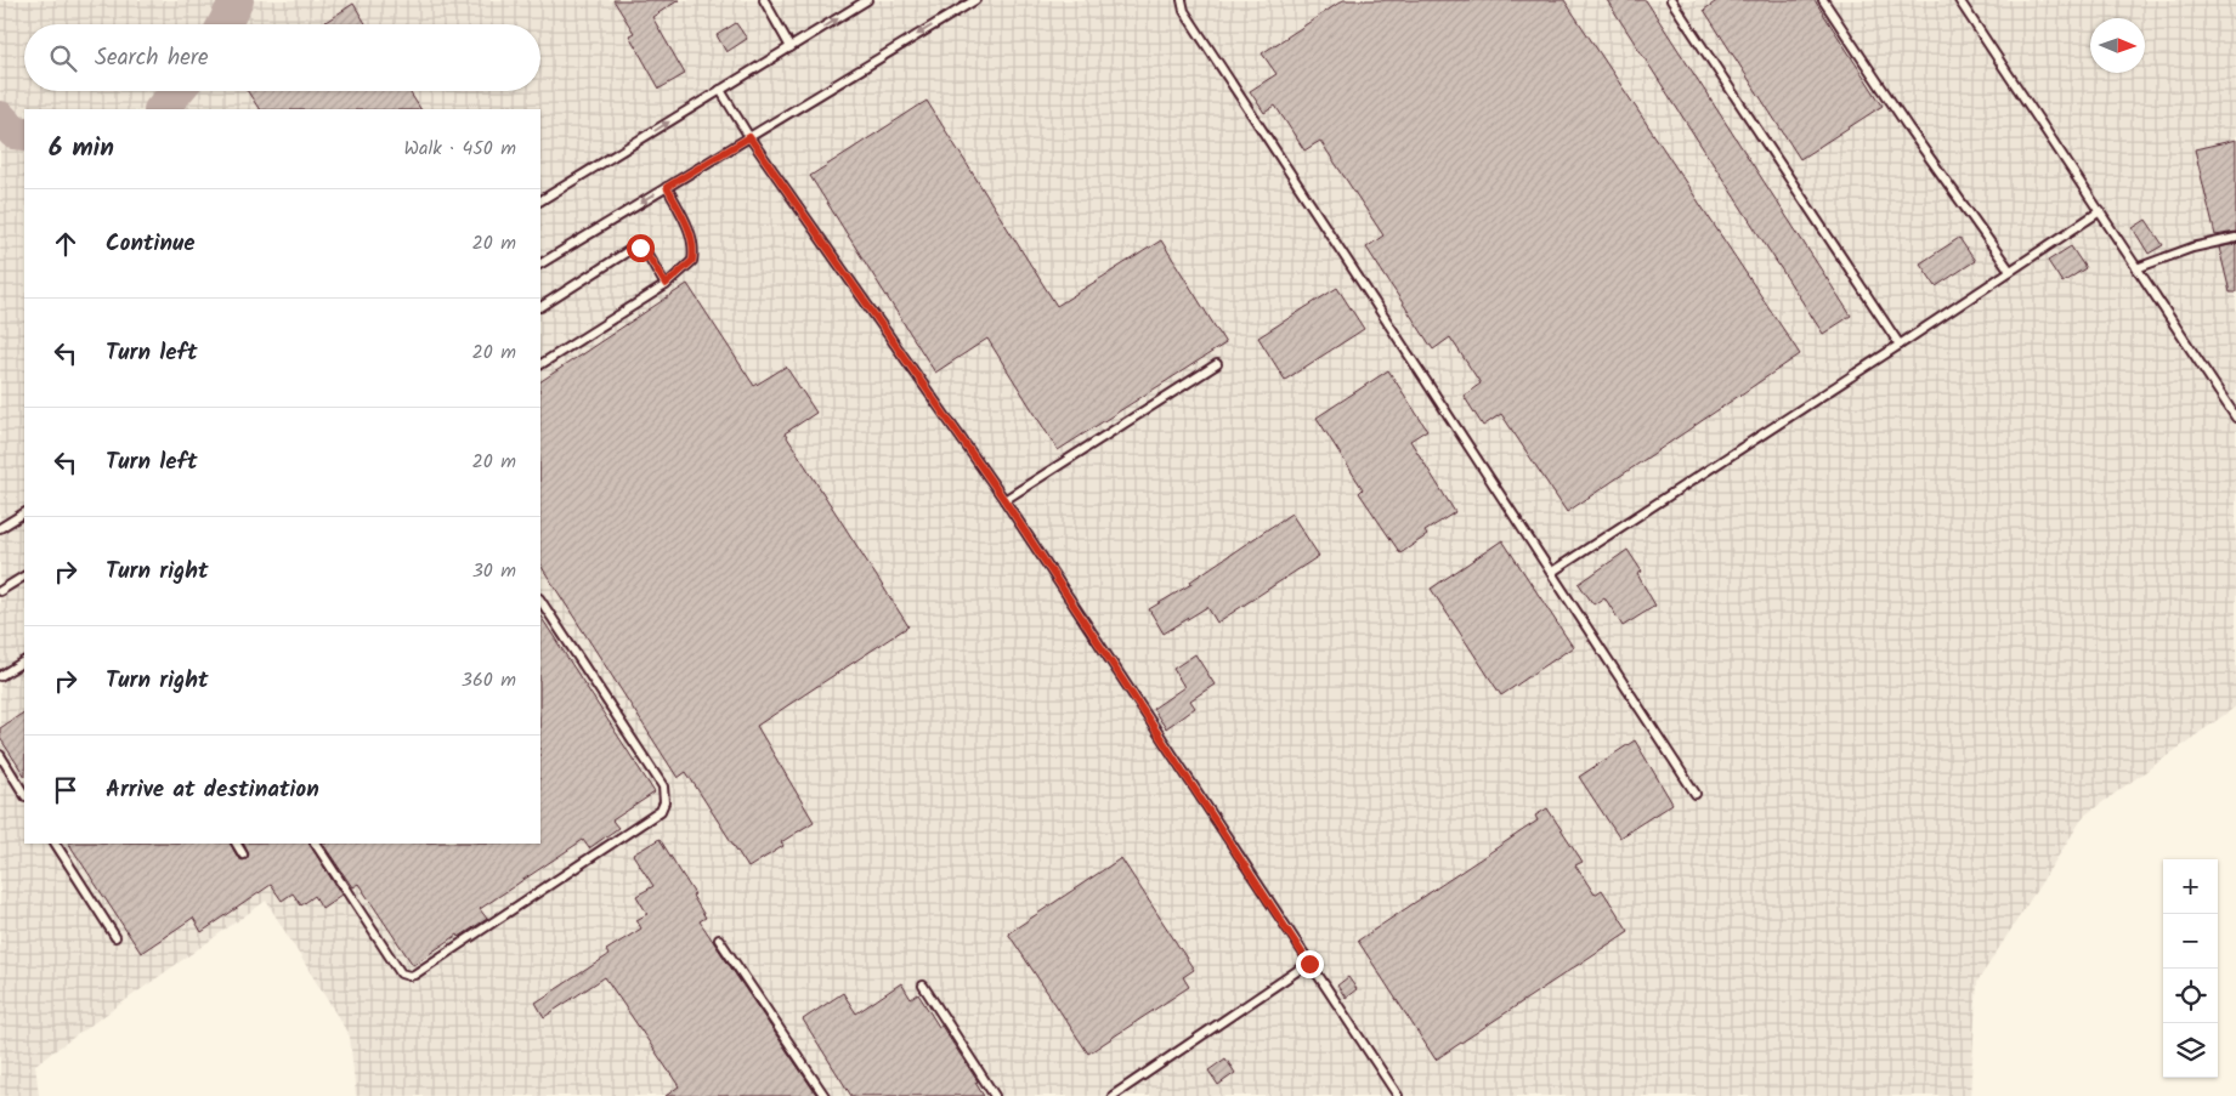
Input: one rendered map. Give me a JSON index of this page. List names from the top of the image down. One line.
{"north":"right","page":{"search":"Search here","heading":["6 min","Walk · 450 m"],"list":[["Continue","20 m"],["Turn left","20 m"],["Turn left","20 m"],["Turn right","30 m"],["Turn right","360 m"],"Arrive at destination"],"map_buttons":["+","−"]}}
